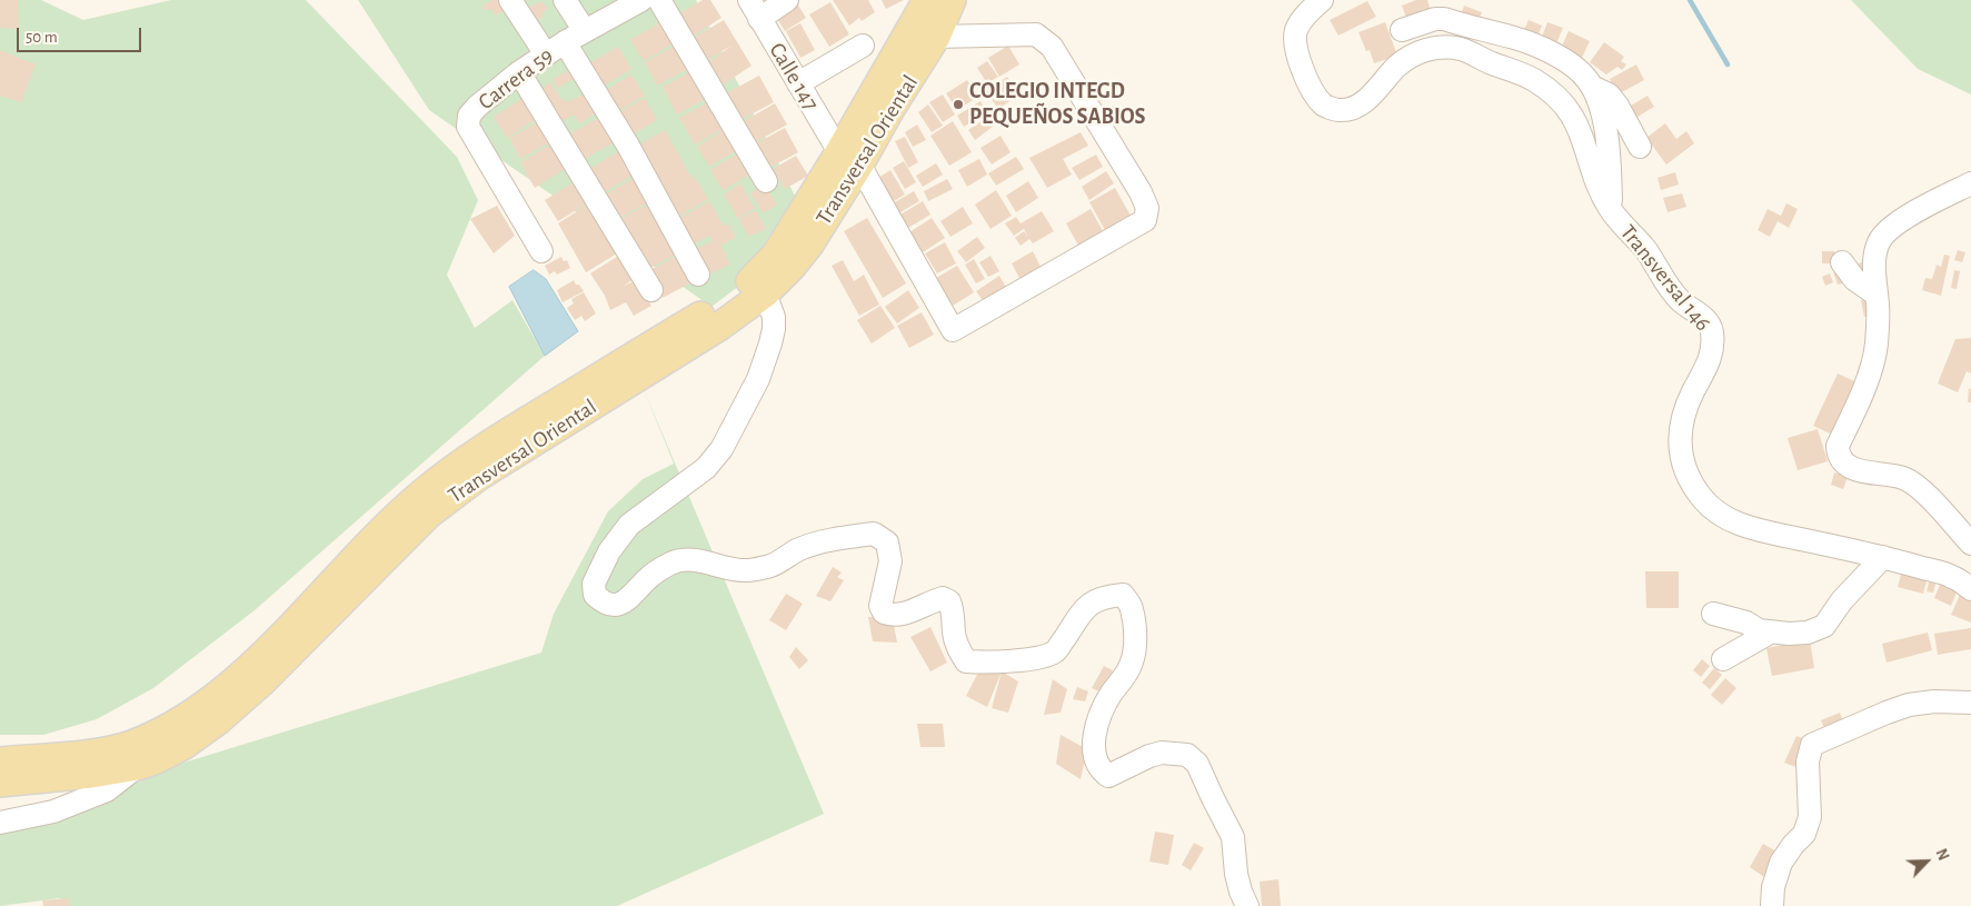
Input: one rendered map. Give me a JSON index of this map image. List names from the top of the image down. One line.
{"streets":{"main road":["Transversal Oriental"],"street":["Calle 147","Carrera 59","Transversal 146"]},"crossings":[["Calle 147","Transversal Oriental"]],"places":["COLEGIO INTEGD PEQUEÑOS SABIOS"],"scale_bar":"50 m","north":"top right"}
